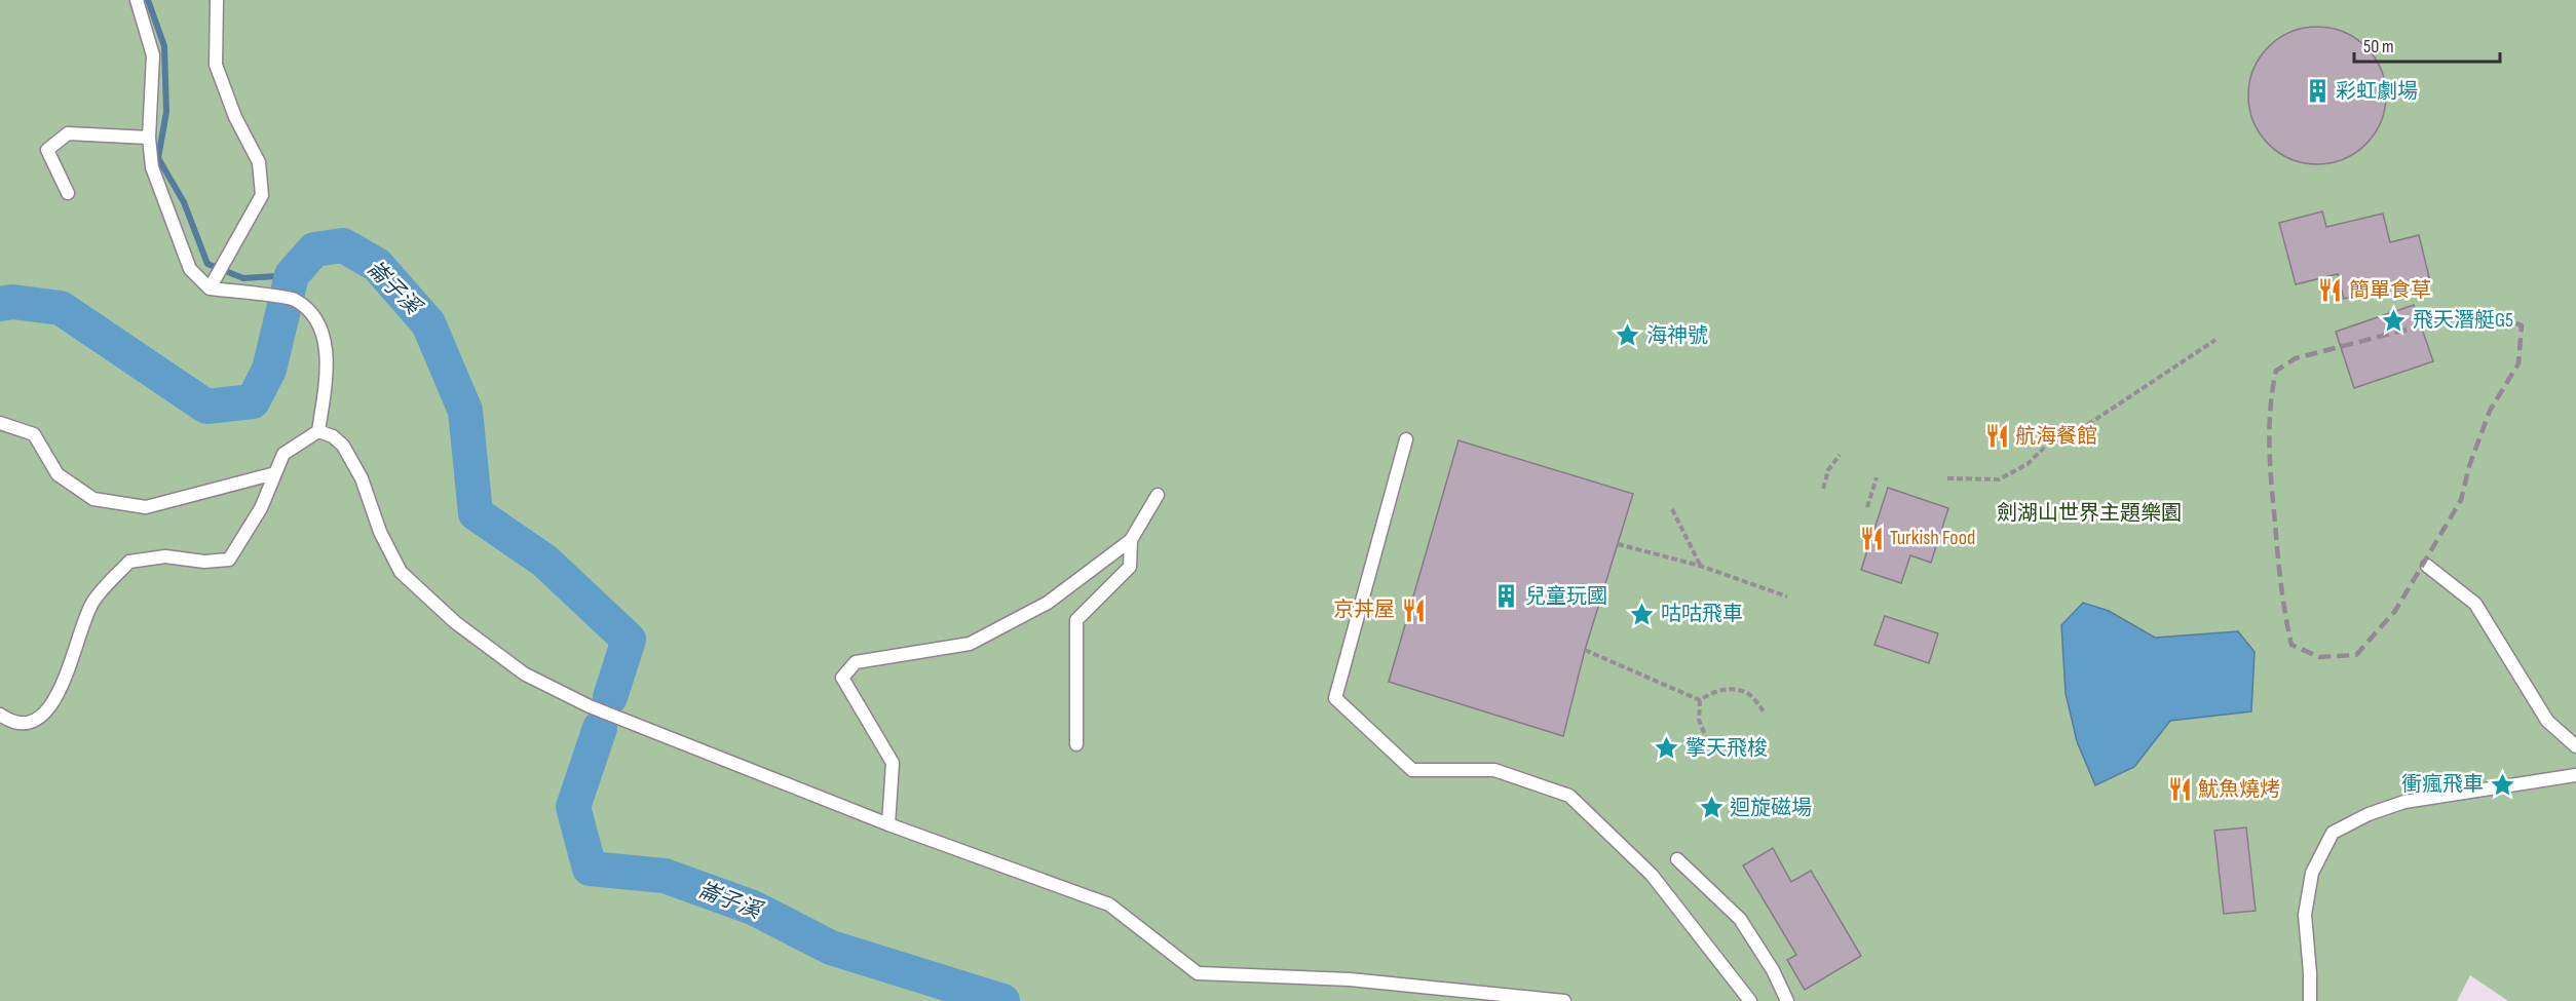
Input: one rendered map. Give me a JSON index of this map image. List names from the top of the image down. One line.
{"water":["崙子溪"],"parks":["劍湖山世界主題樂園"],"places":{"building":["彩虹劇場","兒童玩國"],"restaurant":["簡單食草","航海餐館","Turkish Food","京丼屋","魷魚燒烤"],"place":["飛天潛艇G5","海神號","咕咕飛車","擎天飛梭","衝瘋飛車","迴旋磁場"]},"scale_bar":"50 m"}
